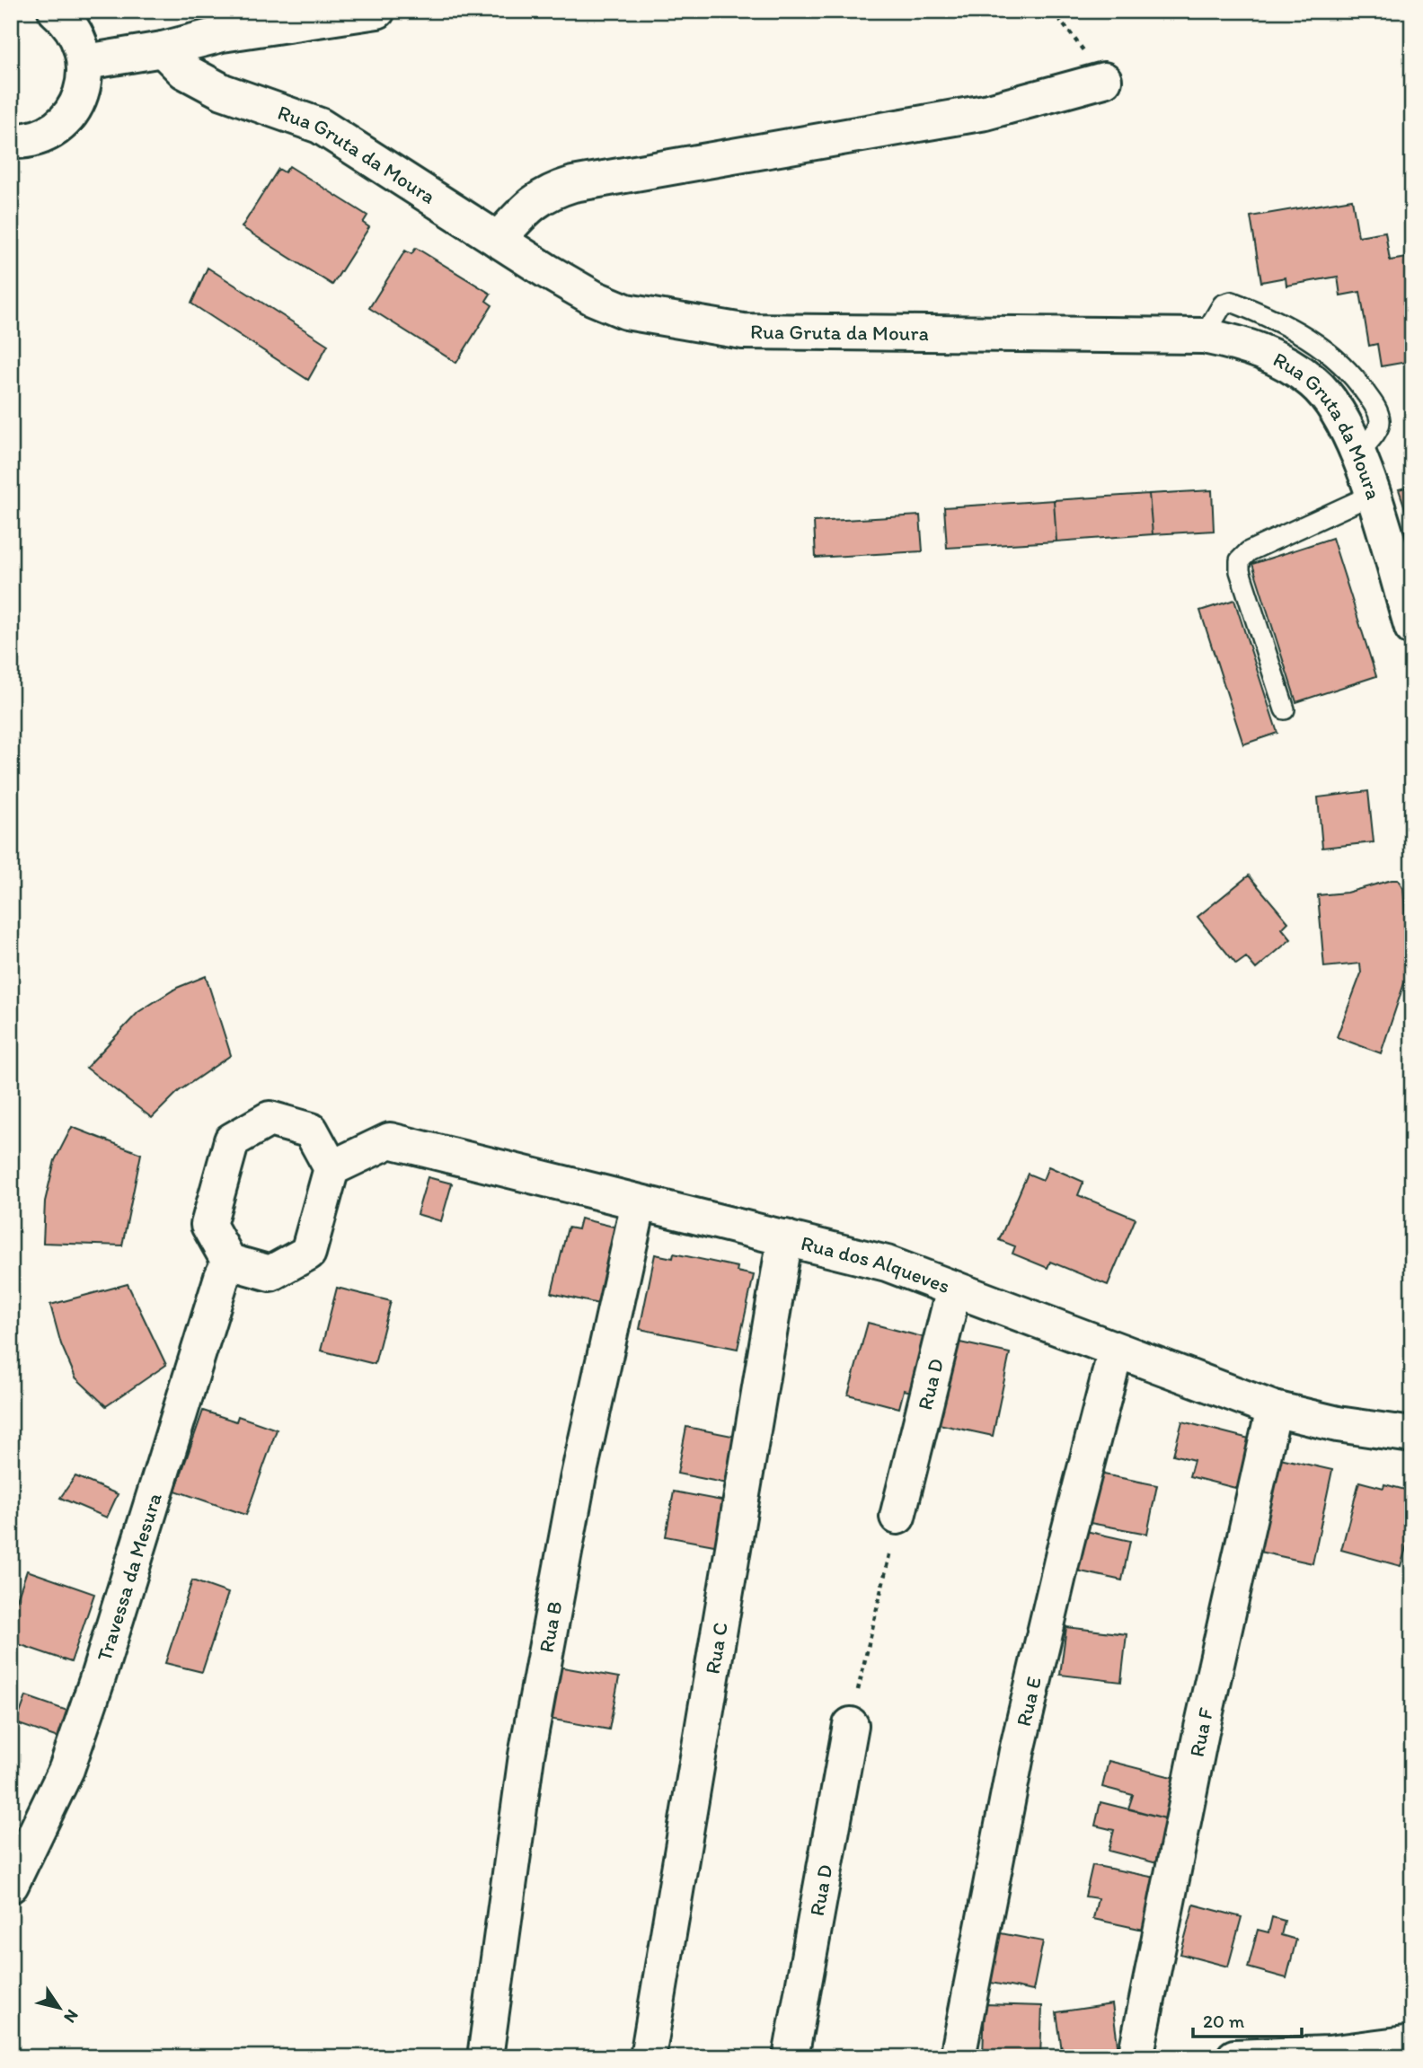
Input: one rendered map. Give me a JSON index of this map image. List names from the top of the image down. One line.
{"streets":{"street":["Rua Gruta da Moura","Rua dos Alqueves","Rua D","Travessa da Mesura","Rua B","Rua C","Rua E","Rua F"]},"crossings":[["Rua dos Alqueves","Rua D"],["Rua dos Alqueves","Travessa da Mesura"],["Rua dos Alqueves","Rua B"],["Rua dos Alqueves","Rua C"],["Rua dos Alqueves","Rua E"],["Rua dos Alqueves","Rua F"]],"scale_bar":"20 m","north":"bottom right"}
